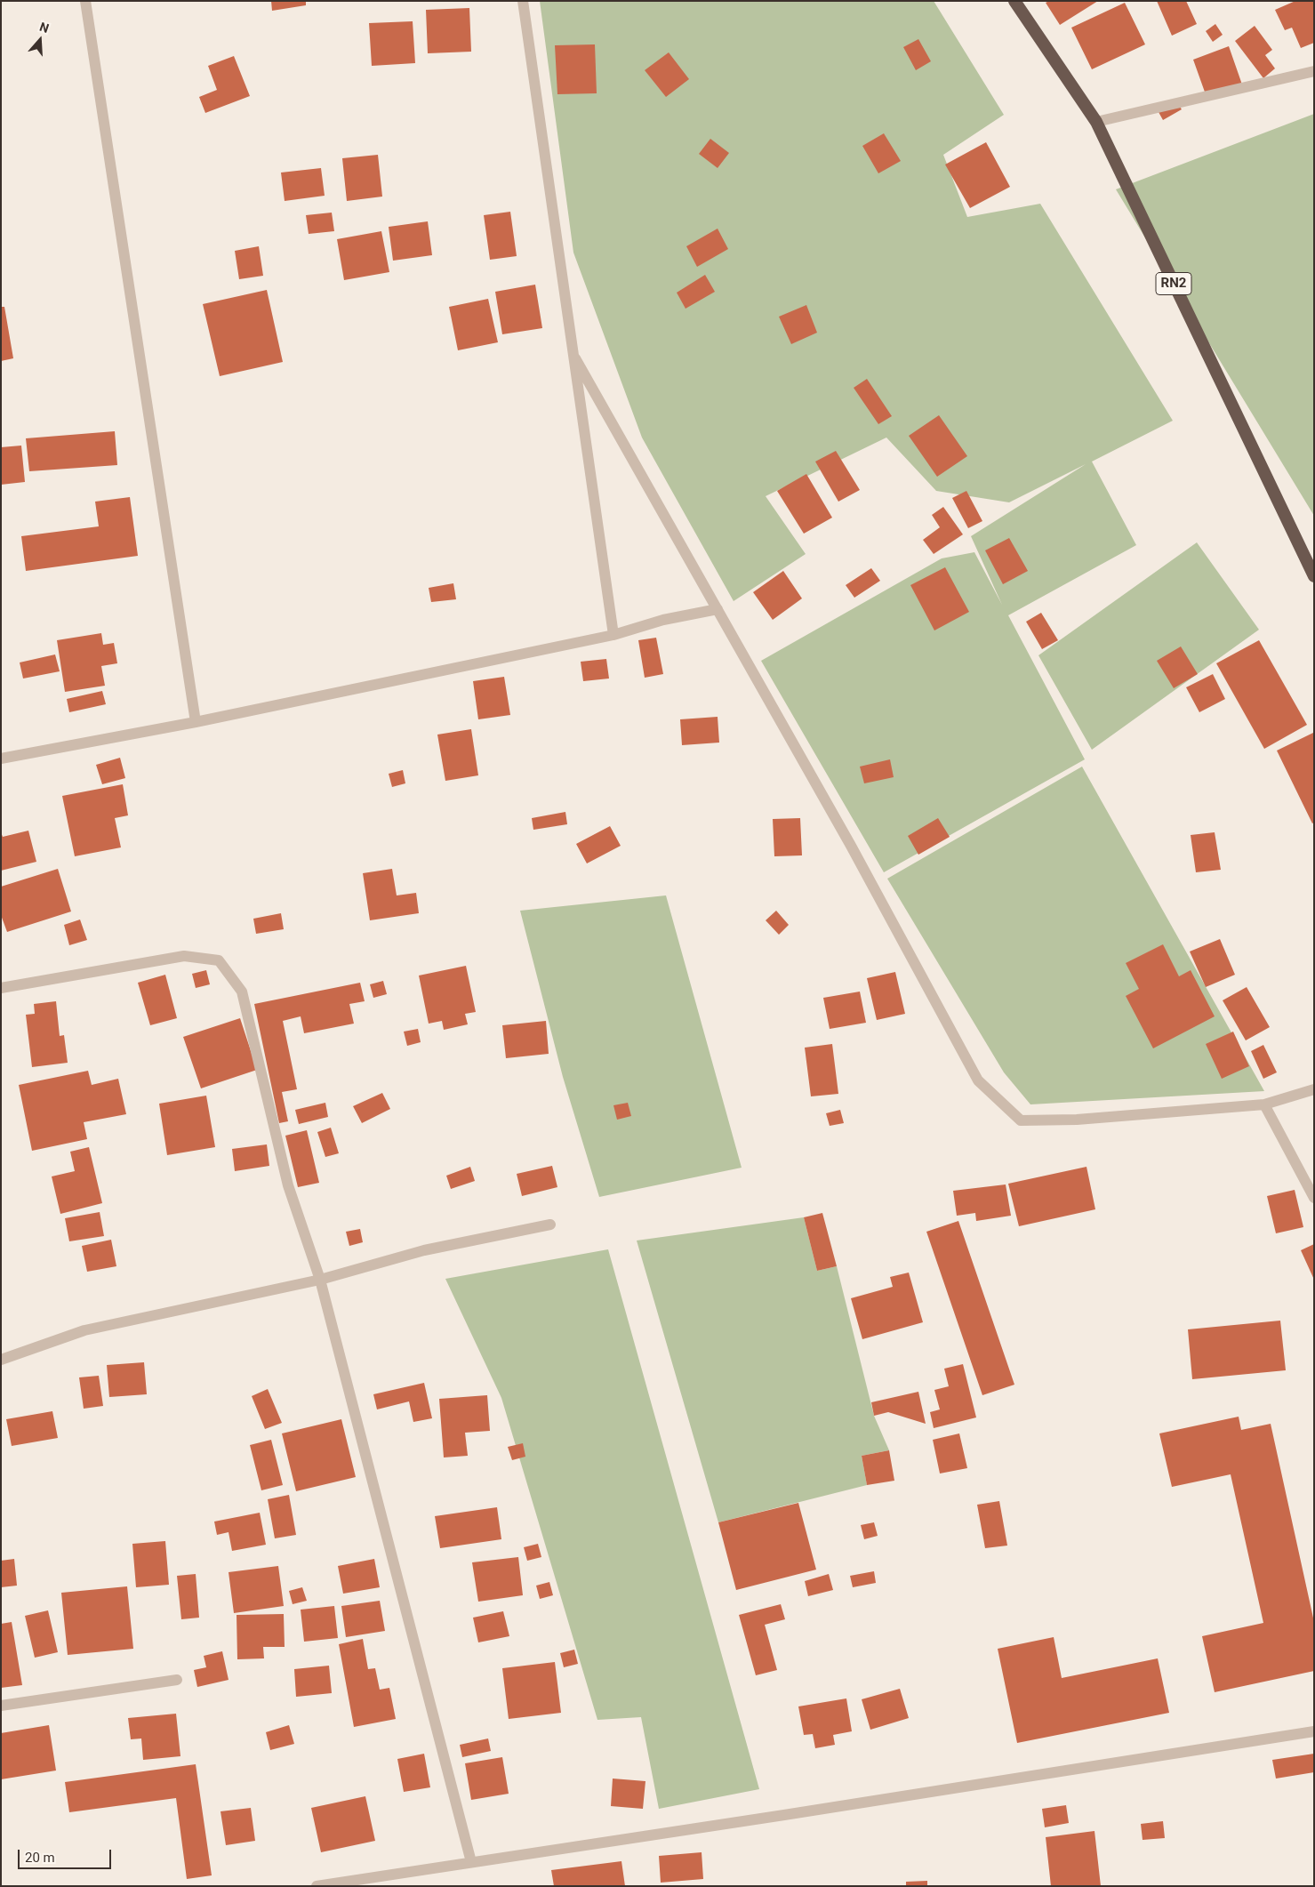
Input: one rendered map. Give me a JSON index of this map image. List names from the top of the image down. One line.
{"streets":{"highway":["RN2"]},"scale_bar":"20 m","north":"top"}
